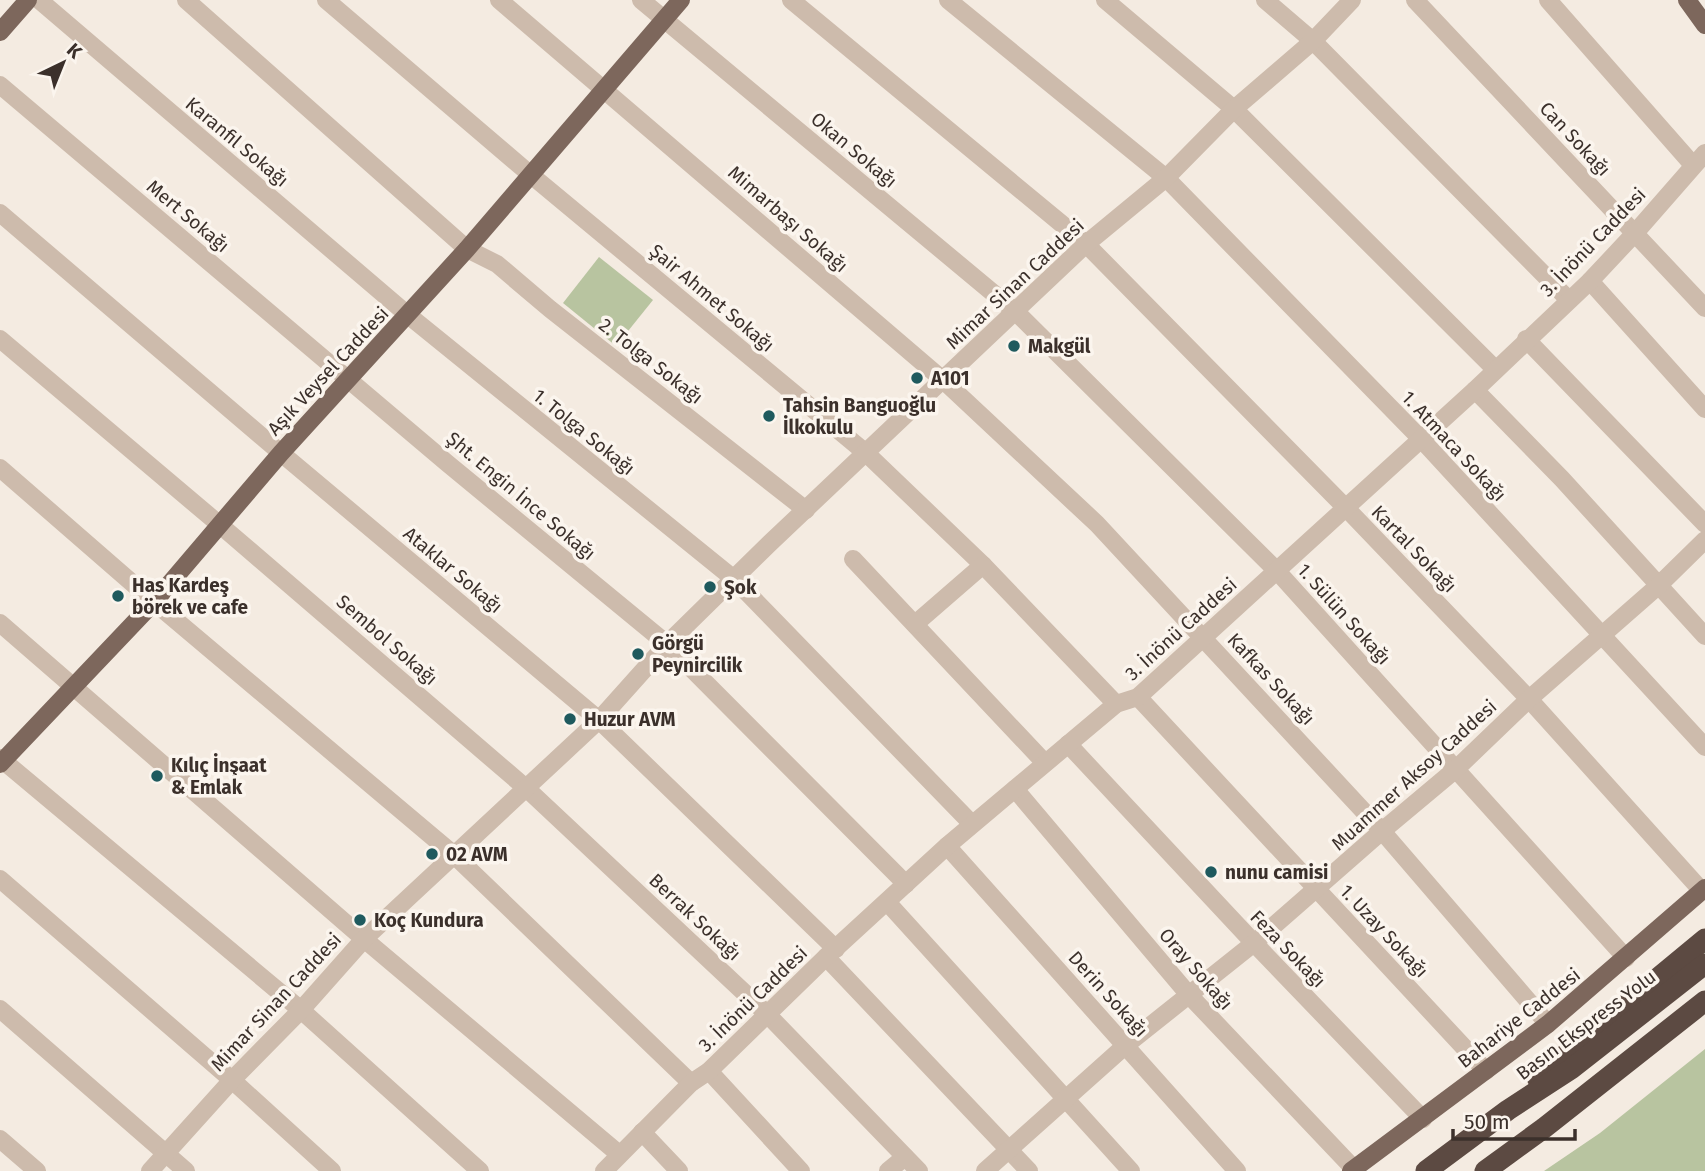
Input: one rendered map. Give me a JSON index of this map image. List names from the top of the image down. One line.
{"streets":{"highway":["Basın Ekspress Yolu"],"main road":["Aşık Veysel Caddesi","Bahariye Caddesi"],"street":["Can Sokağı","Karanfil Sokağı","Okan Sokağı","Mert Sokağı","Mimarbaşı Sokağı","3. İnönü Caddesi","Mimar Sinan Caddesi","Şair Ahmet Sokağı","2. Tolga Sokağı","1. Tolga Sokağı","1. Atmaca Sokağı","Şht. Engin İnce Sokağı","Kartal Sokağı","Ataklar Sokağı","1. Sülün Sokağı","Sembol Sokağı","Kafkas Sokağı","Muammer Aksoy Caddesi","Berrak Sokağı","1. Uzay Sokağı","Feza Sokağı","Oray Sokağı","Derin Sokağı"]},"crossings":[["Can Sokağı","3. İnönü Caddesi"],["Karanfil Sokağı","Aşık Veysel Caddesi"],["Karanfil Sokağı","1. Tolga Sokağı"],["Okan Sokağı","Mimar Sinan Caddesi"],["Okan Sokağı","Aşık Veysel Caddesi"],["Okan Sokağı","1. Sülün Sokağı"],["Mert Sokağı","Aşık Veysel Caddesi"],["Mert Sokağı","Şht. Engin İnce Sokağı"],["Mimarbaşı Sokağı","Mimar Sinan Caddesi"],["Mimarbaşı Sokağı","Aşık Veysel Caddesi"],["Mimarbaşı Sokağı","Kafkas Sokağı"],["3. İnönü Caddesi","Şair Ahmet Sokağı"],["3. İnönü Caddesi","1. Atmaca Sokağı"],["3. İnönü Caddesi","Şht. Engin İnce Sokağı"],["3. İnönü Caddesi","Kartal Sokağı"],["3. İnönü Caddesi","Ataklar Sokağı"],["3. İnönü Caddesi","1. Sülün Sokağı"],["3. İnönü Caddesi","Kafkas Sokağı"],["3. İnönü Caddesi","Berrak Sokağı"],["3. İnönü Caddesi","1. Uzay Sokağı"],["3. İnönü Caddesi","Feza Sokağı"],["3. İnönü Caddesi","Oray Sokağı"],["3. İnönü Caddesi","Derin Sokağı"],["Mimar Sinan Caddesi","Şair Ahmet Sokağı"],["Mimar Sinan Caddesi","2. Tolga Sokağı"],["Mimar Sinan Caddesi","1. Tolga Sokağı"],["Mimar Sinan Caddesi","1. Atmaca Sokağı"],["Mimar Sinan Caddesi","Şht. Engin İnce Sokağı"],["Mimar Sinan Caddesi","Kartal Sokağı"],["Mimar Sinan Caddesi","Ataklar Sokağı"],["Mimar Sinan Caddesi","1. Sülün Sokağı"],["Mimar Sinan Caddesi","Sembol Sokağı"],["Mimar Sinan Caddesi","Kafkas Sokağı"],["Mimar Sinan Caddesi","Berrak Sokağı"],["Şair Ahmet Sokağı","Aşık Veysel Caddesi"],["2. Tolga Sokağı","Aşık Veysel Caddesi"],["Aşık Veysel Caddesi","1. Tolga Sokağı"],["Aşık Veysel Caddesi","Şht. Engin İnce Sokağı"],["Aşık Veysel Caddesi","Ataklar Sokağı"],["Aşık Veysel Caddesi","Sembol Sokağı"],["1. Atmaca Sokağı","Muammer Aksoy Caddesi"],["Kartal Sokağı","Muammer Aksoy Caddesi"],["Kartal Sokağı","Bahariye Caddesi"],["Ataklar Sokağı","Muammer Aksoy Caddesi"],["1. Sülün Sokağı","Muammer Aksoy Caddesi"],["1. Sülün Sokağı","Bahariye Caddesi"],["Sembol Sokağı","Berrak Sokağı"],["Kafkas Sokağı","Muammer Aksoy Caddesi"],["Kafkas Sokağı","Bahariye Caddesi"],["Muammer Aksoy Caddesi","1. Uzay Sokağı"],["Muammer Aksoy Caddesi","Feza Sokağı"],["Muammer Aksoy Caddesi","Oray Sokağı"],["Muammer Aksoy Caddesi","Derin Sokağı"],["1. Uzay Sokağı","Bahariye Caddesi"],["Feza Sokağı","Bahariye Caddesi"],["Oray Sokağı","Bahariye Caddesi"]],"places":["Makgül","A101","Tahsin Banguoğlu İlkokulu","Şok","Has Kardeş börek ve cafe","Görgü Peynircilik","Huzur AVM","Kılıç İnşaat & Emlak","02 AVM","nunu camisi","Koç Kundura"],"scale_bar":"50 m","north":"top right"}
